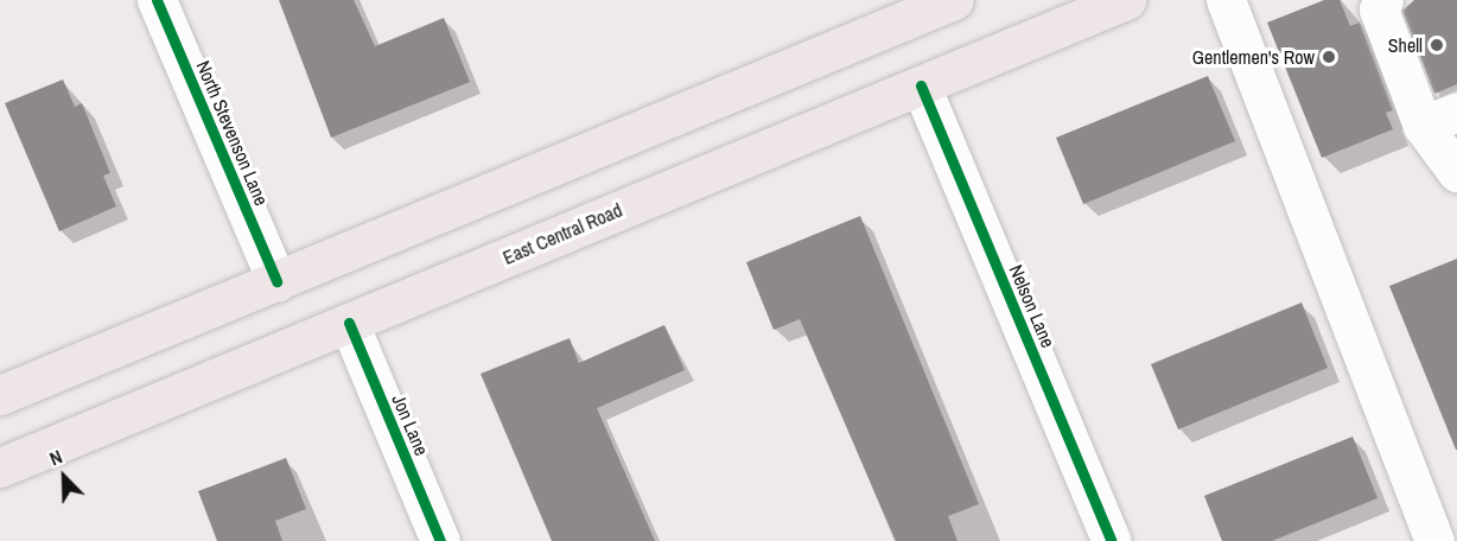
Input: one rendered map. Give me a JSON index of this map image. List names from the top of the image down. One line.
{"streets":{"main road":["East Central Road"],"street":["North Stevenson Lane","Nelson Lane","Jon Lane"]},"crossings":[["East Central Road","Nelson Lane"],["East Central Road","Jon Lane"]],"places":["Shell","Gentlemen's Row"],"north":"top left"}
